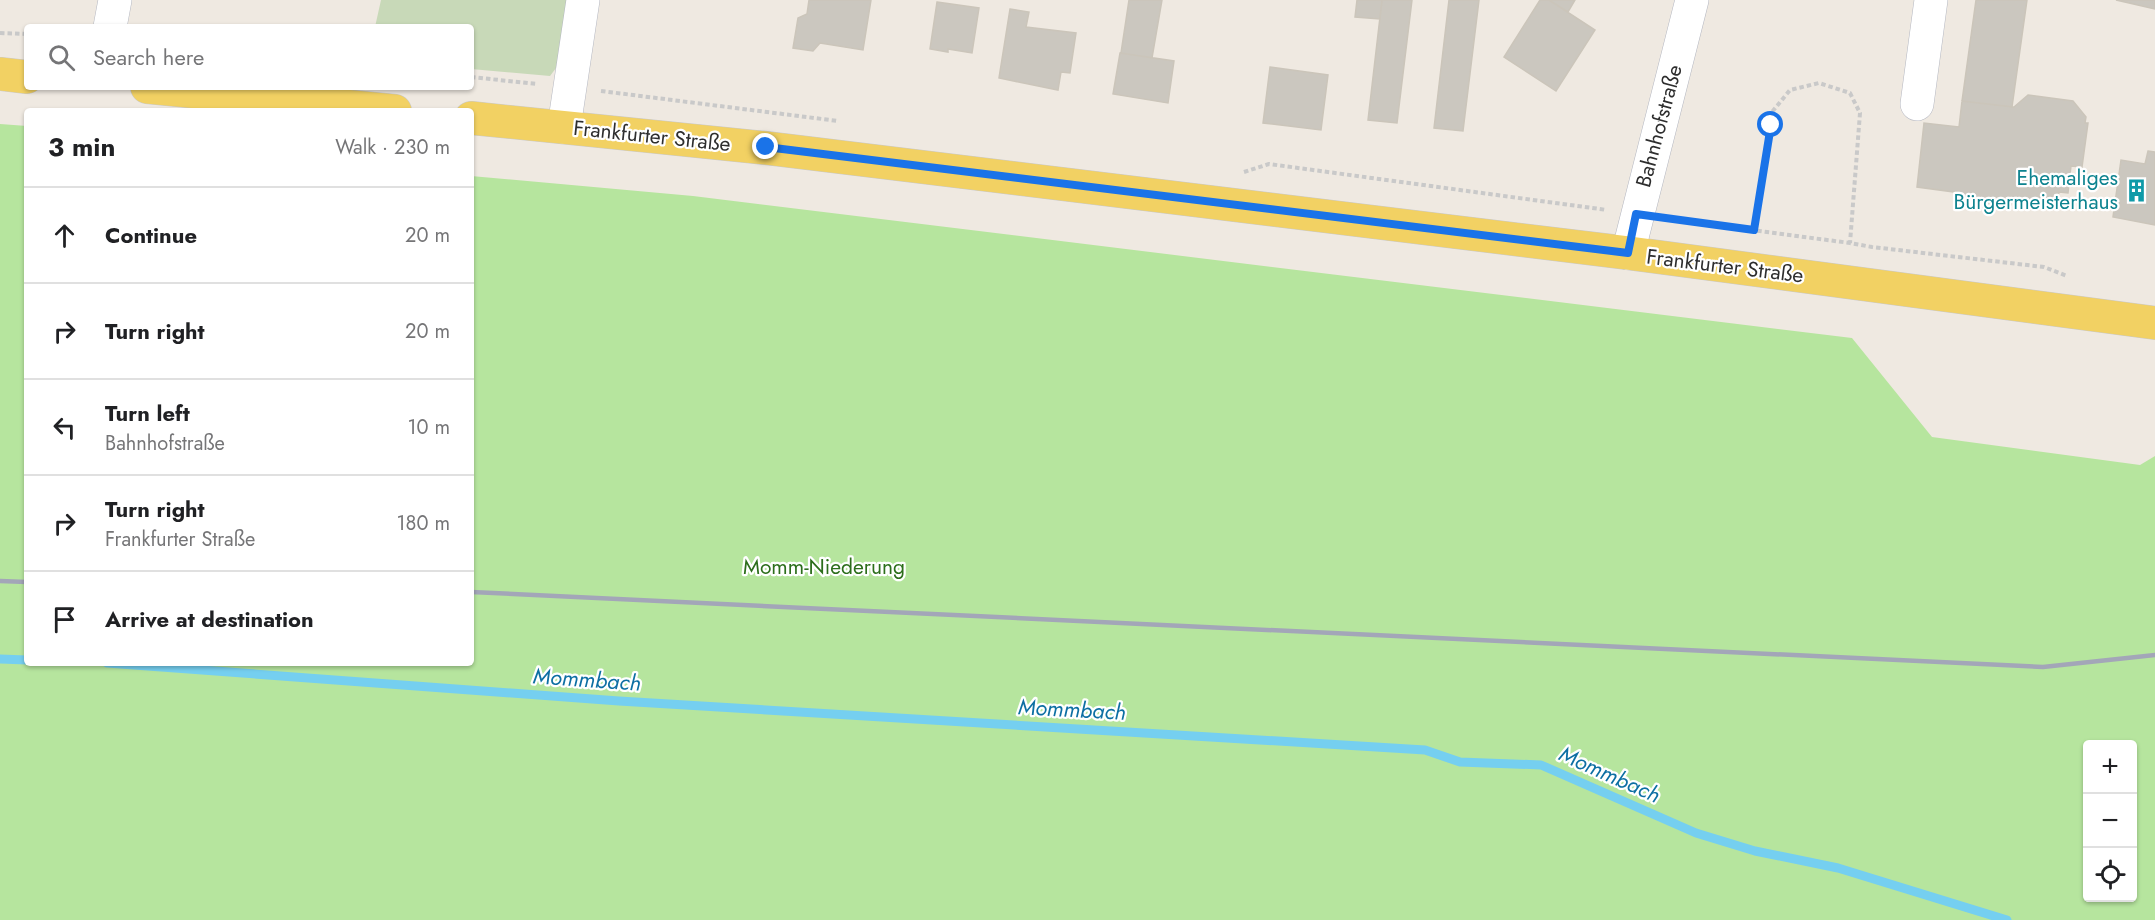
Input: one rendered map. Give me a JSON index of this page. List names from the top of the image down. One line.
{"streets":{"main road":["Frankfurter Straße"],"street":["Bahnhofstraße"]},"crossings":[["Bahnhofstraße","Frankfurter Straße"]],"water":["Mommbach"],"parks":["Momm-Niederung"],"places":{"building":["Ehemaliges Bürgermeisterhaus"]},"page":{"search":"Search here","heading":["3 min","Walk · 230 m"],"list":[["Continue","20 m"],["Turn right","20 m"],["Turn left","Bahnhofstraße","10 m"],["Turn right","Frankfurter Straße","180 m"],"Arrive at destination"],"map_buttons":["+","−"]}}
